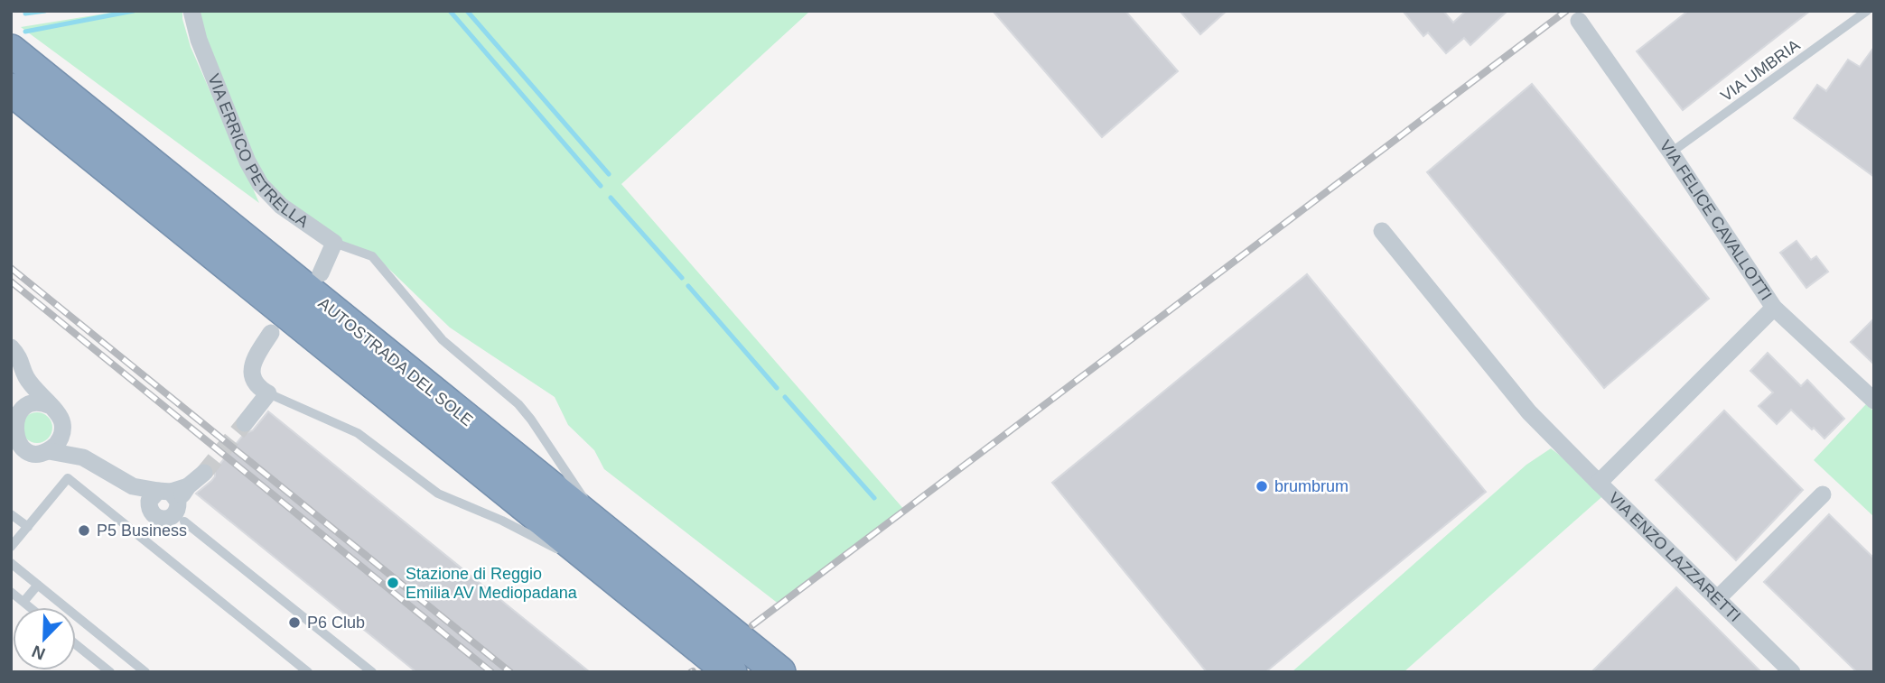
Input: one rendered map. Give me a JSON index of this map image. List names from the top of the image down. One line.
{"streets":{"highway":["AUTOSTRADA DEL SOLE"],"street":["VIA ERRICO PETRELLA","VIA FELICE CAVALLOTTI","VIA ENZO LAZZARETTI"],"lane":["VIA UMBRIA"]},"crossings":[["VIA UMBRIA","VIA FELICE CAVALLOTTI"],["VIA FELICE CAVALLOTTI","VIA ENZO LAZZARETTI"]],"places":["brumbrum","P5 Business","Stazione di Reggio Emilia AV Mediopadana","P6 Club"],"north":"bottom left"}
